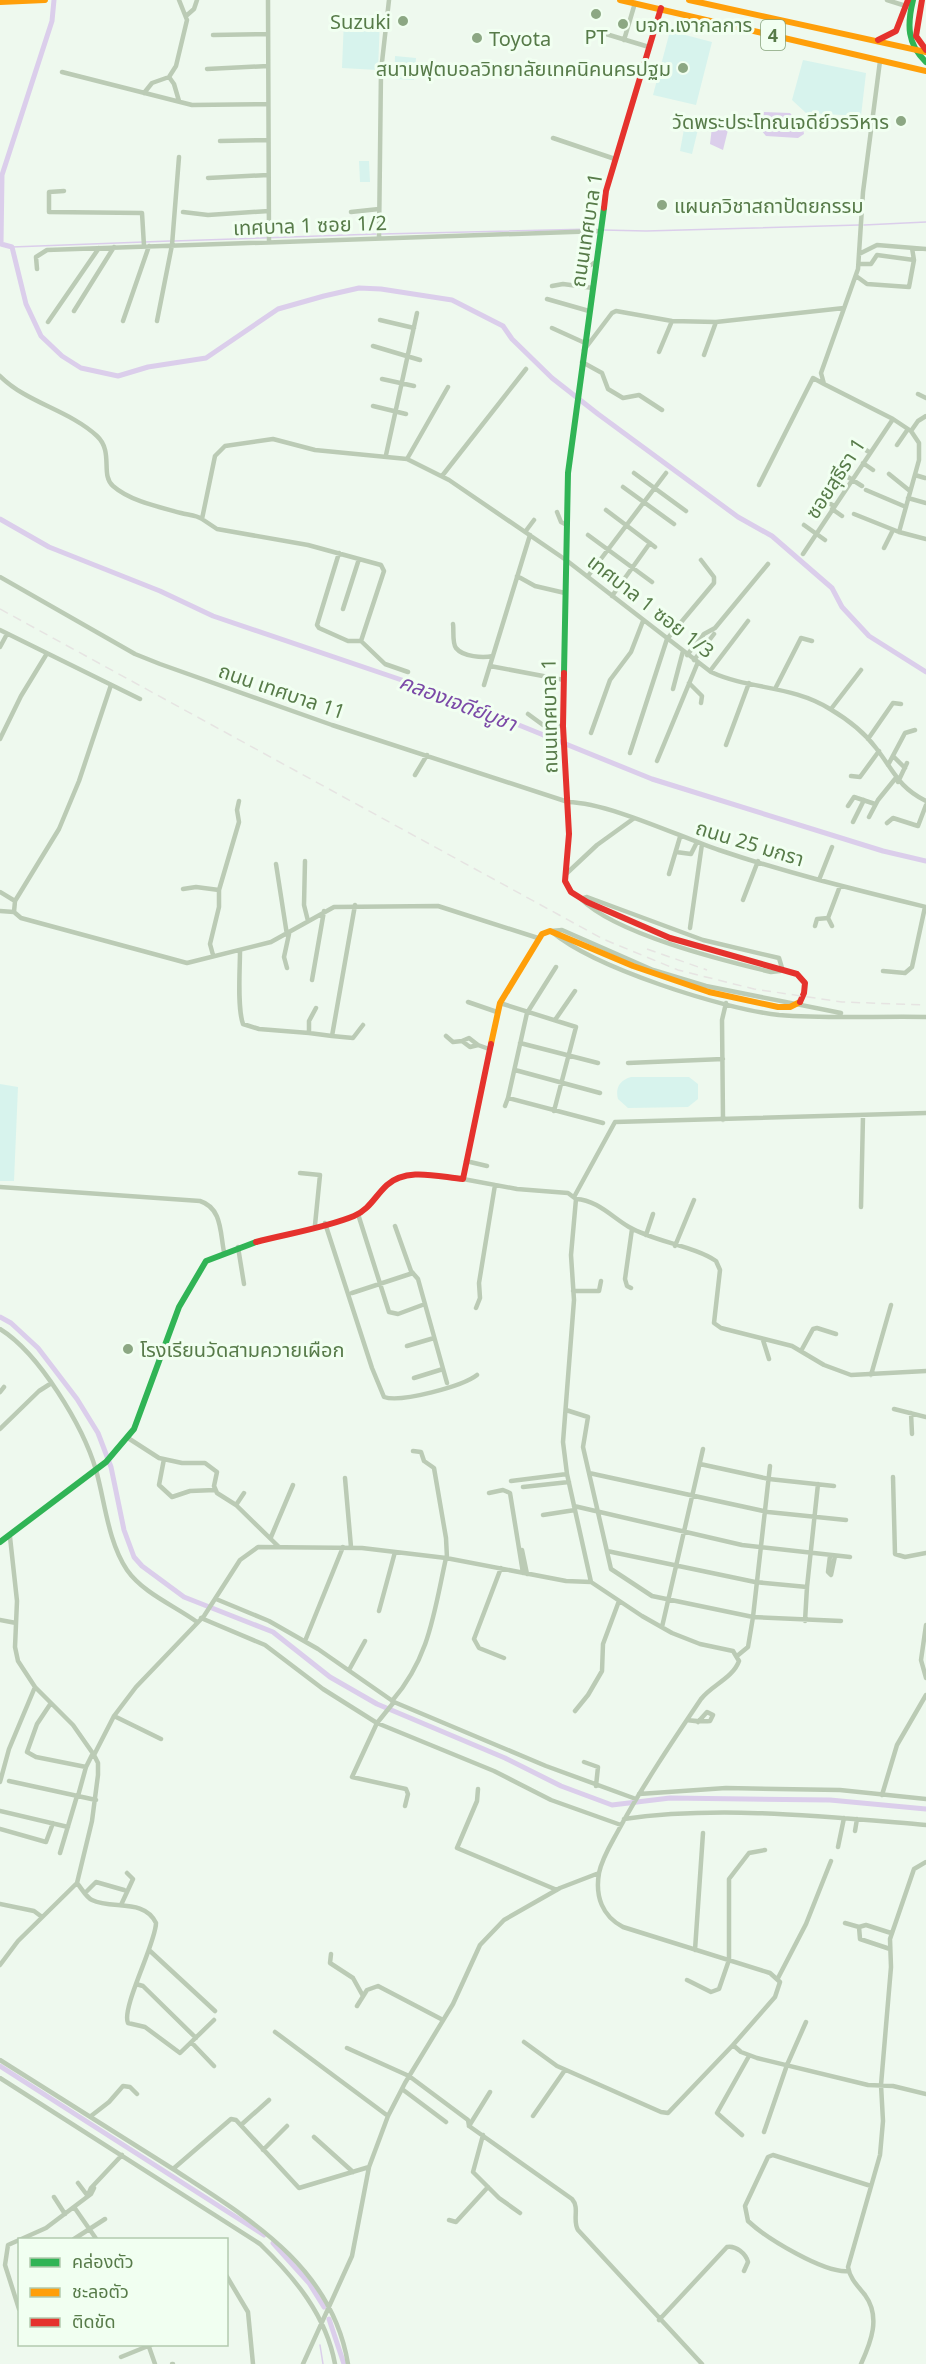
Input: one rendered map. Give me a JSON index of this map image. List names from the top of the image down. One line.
{"streets":{"main road":["4","ถนนเทศบาล 1"],"street":["เทศบาล 1 ซอย 1/2","ซอยสุธีรา 1","เทศบาล 1 ซอย 1/3","ถนน เทศบาล 11","ถนน 25 มกรา"]},"crossings":[["4","ถนนเทศบาล 1"],["เทศบาล 1 ซอย 1/2","ถนนเทศบาล 1"],["ถนนเทศบาล 1","เทศบาล 1 ซอย 1/3"],["ถนนเทศบาล 1","ถนน เทศบาล 11"],["ถนนเทศบาล 1","ถนน 25 มกรา"],["ถนน เทศบาล 11","ถนน 25 มกรา"]],"water":["คลองเจดีย์บูชา"],"places":["PT","Suzuki","บจก.เงากลการ","Toyota","สนามฟุตบอลวิทยาลัยเทคนิคนครปฐม","วัดพระประโทณเจดีย์วรวิหาร","แผนกวิชาสถาปัตยกรรม","โรงเรียนวัดสามควายเผือก"],"legend":["คล่องตัว","ชะลอตัว","ติดขัด"]}
